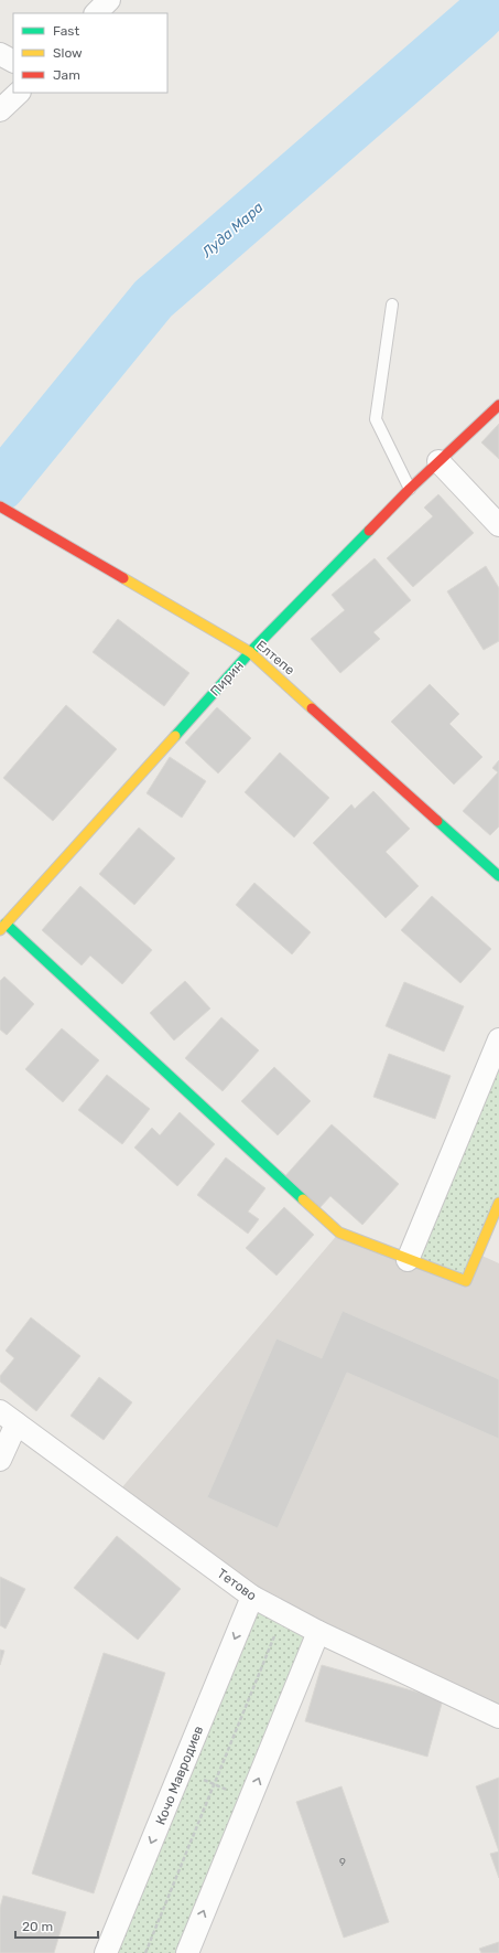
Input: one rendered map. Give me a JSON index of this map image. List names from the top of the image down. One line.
{"streets":{"street":["Елтепе","Пирин","Тетово","Кочо Мавродиев"]},"crossings":[["Елтепе","Пирин"],["Тетово","Кочо Мавродиев"]],"water":["Луда Мара"],"house_numbers":["9"],"legend":["Fast","Slow","Jam"],"scale_bar":"20 m"}
